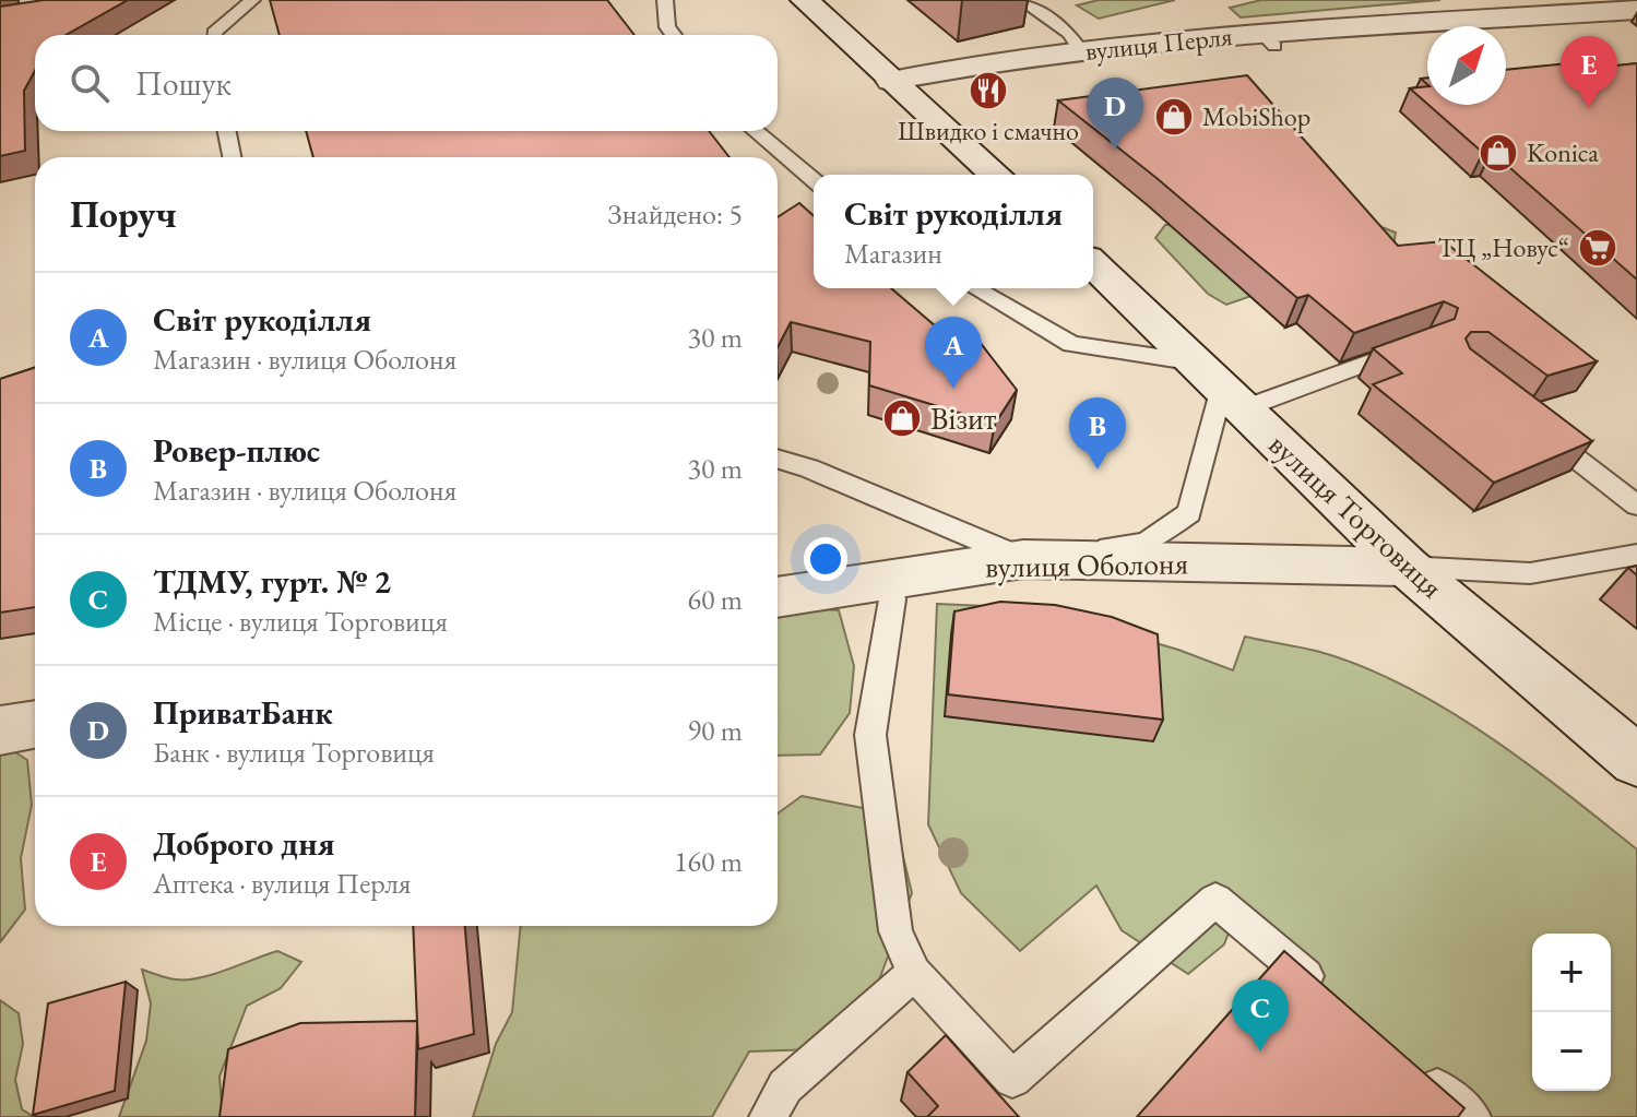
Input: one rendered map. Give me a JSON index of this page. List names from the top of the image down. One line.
{"streets":{"street":["вулиця Перля","вулиця Торговиця","вулиця Оболоня"]},"crossings":[["вулиця Торговиця","вулиця Оболоня"]],"places":{"restaurant":["Швидко і смачно"],"shop":["MobiShop","Konica","Візит"],"supermarket":["ТЦ „Новус“"]},"north":"top right","page":{"search":"Пошук","pins":["E","D","A","B","C"],"heading":["Поруч","Знайдено: 5"],"popup":["Світ рукоділля","Магазин"],"list":[{"mark":"A","name":"Світ рукоділля","note":"Магазин · вулиця Оболоня","value":"30 m"},{"mark":"B","name":"Ровер-плюс","note":"Магазин · вулиця Оболоня","value":"30 m"},{"mark":"C","name":"ТДМУ, гурт. № 2","note":"Місце · вулиця Торговиця","value":"60 m"},{"mark":"D","name":"ПриватБанк","note":"Банк · вулиця Торговиця","value":"90 m"},{"mark":"E","name":"Доброго дня","note":"Аптека · вулиця Перля","value":"160 m"}],"map_buttons":["+","−"]}}
